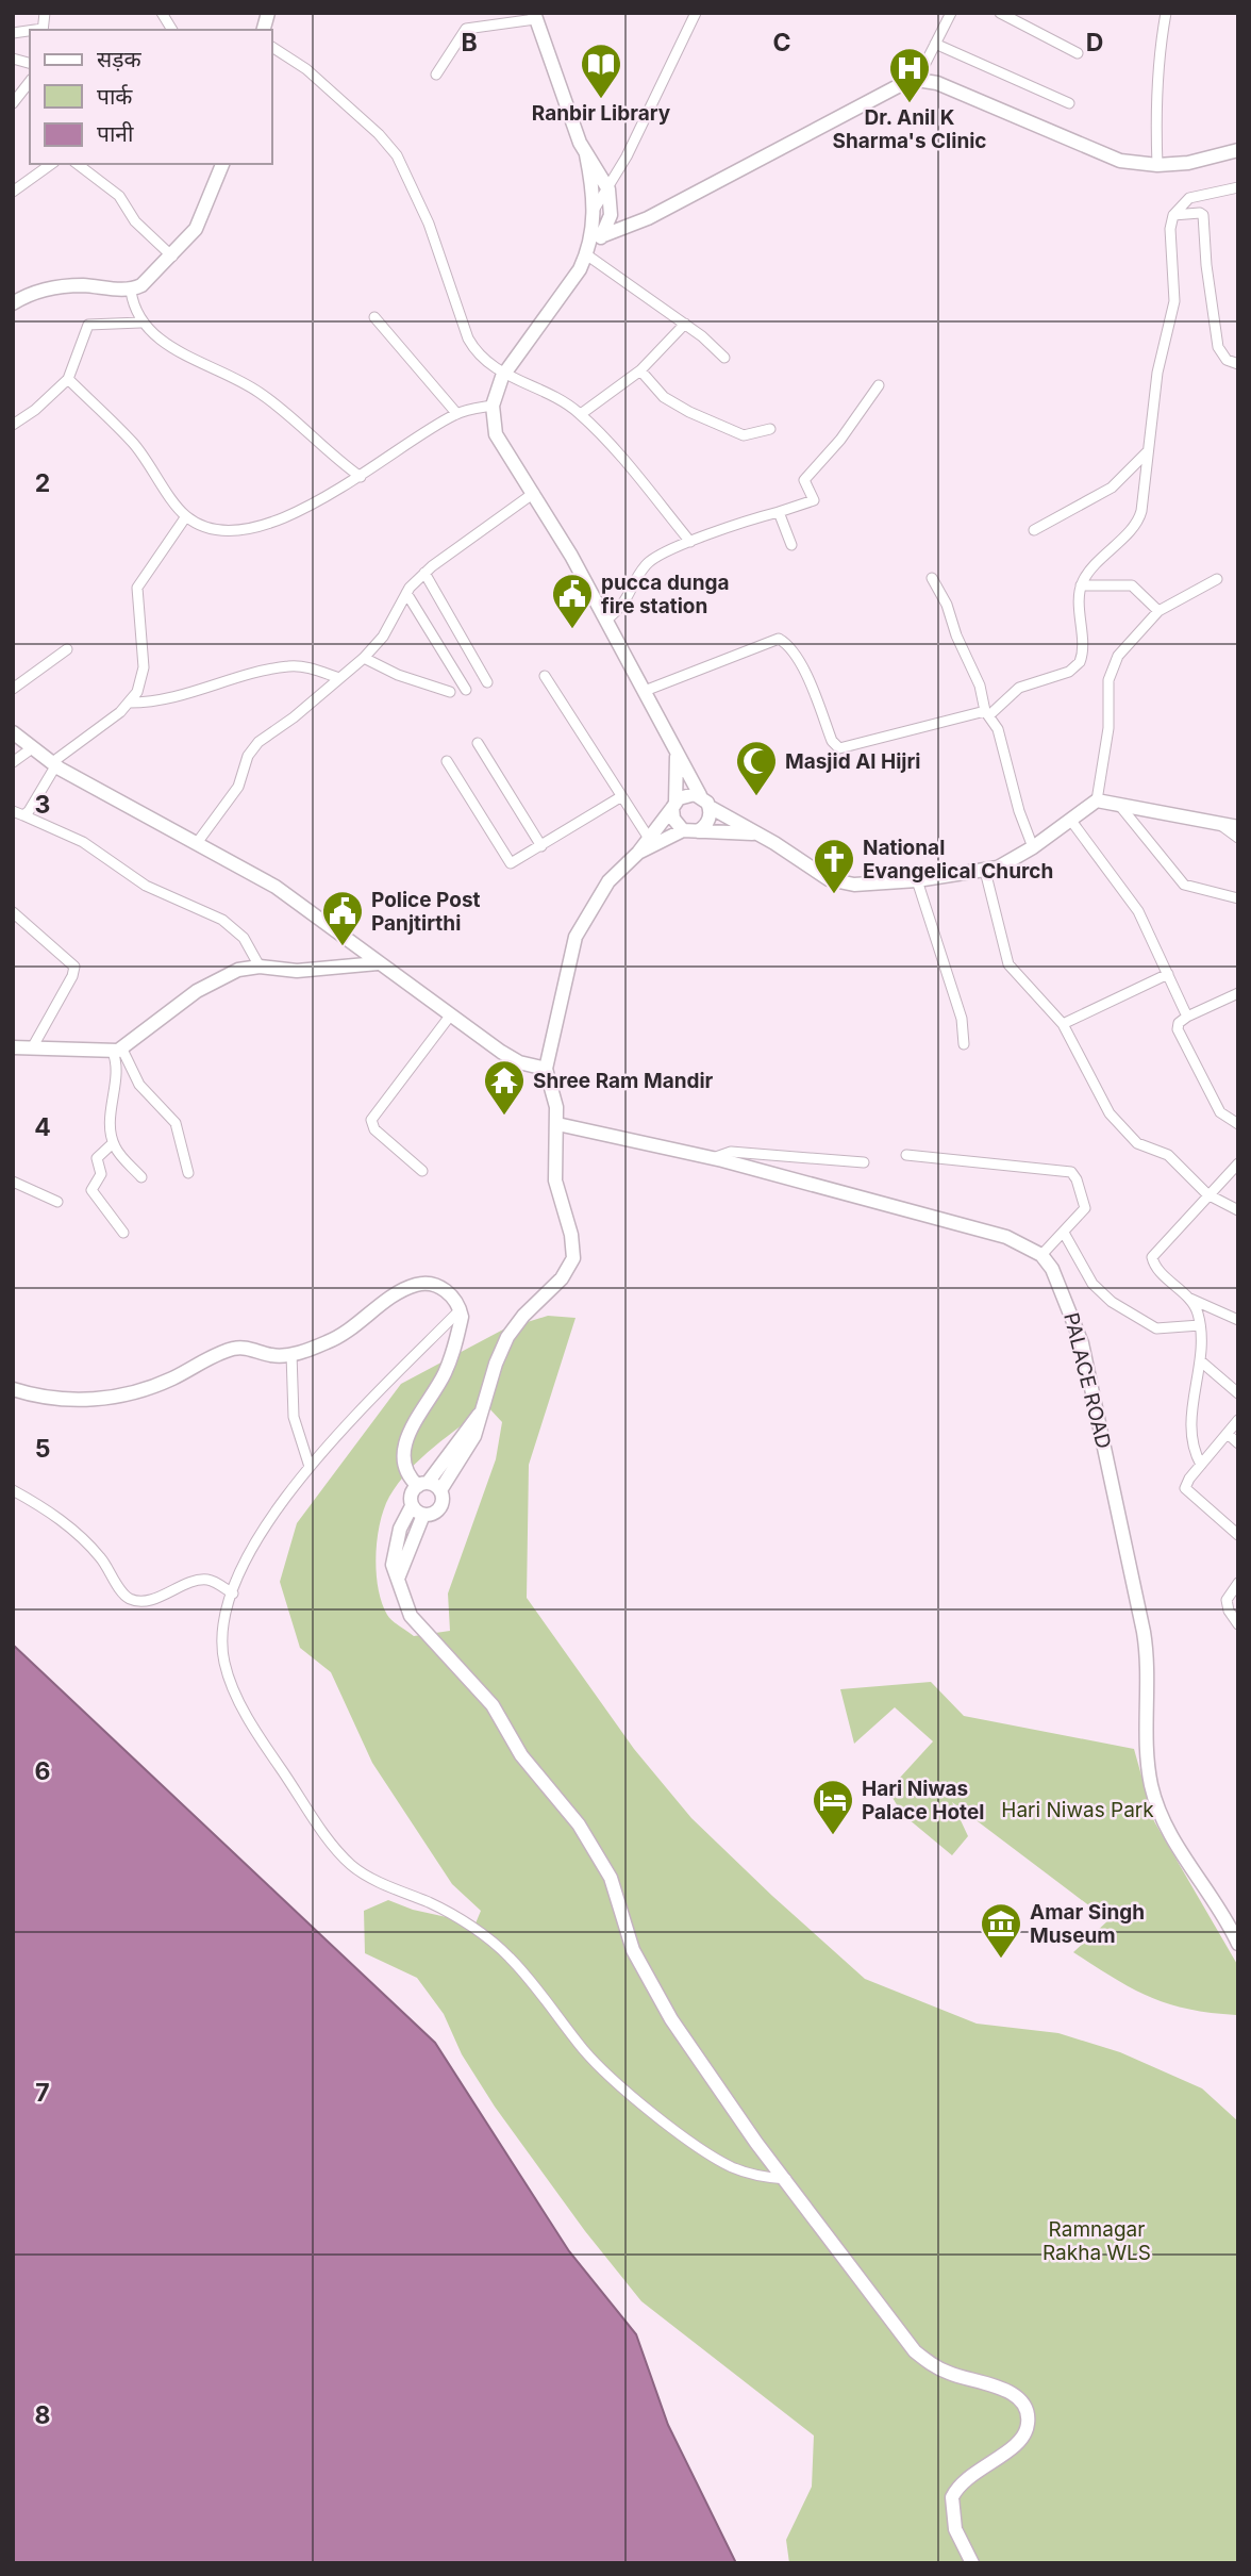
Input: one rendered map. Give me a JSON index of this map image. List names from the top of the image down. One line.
{"streets":{"main road":["PALACE ROAD"]},"parks":["Hari Niwas Park","Ramnagar Rakha WLS"],"places":{"library":["Ranbir Library"],"hospital":["Dr. Anil K Sharma's Clinic"],"public building":["pucca dunga fire station","Police Post Panjtirthi"],"mosque":["Masjid Al Hijri"],"church":["National Evangelical Church"],"temple":["Shree Ram Mandir"],"hotel":["Hari Niwas Palace Hotel"],"museum":["Amar Singh Museum"]},"legend":["सड़क","पार्क","पानी"],"grid":{"columns":["B","C","D"],"rows":["2","3","4","5","6","7","8"]}}
